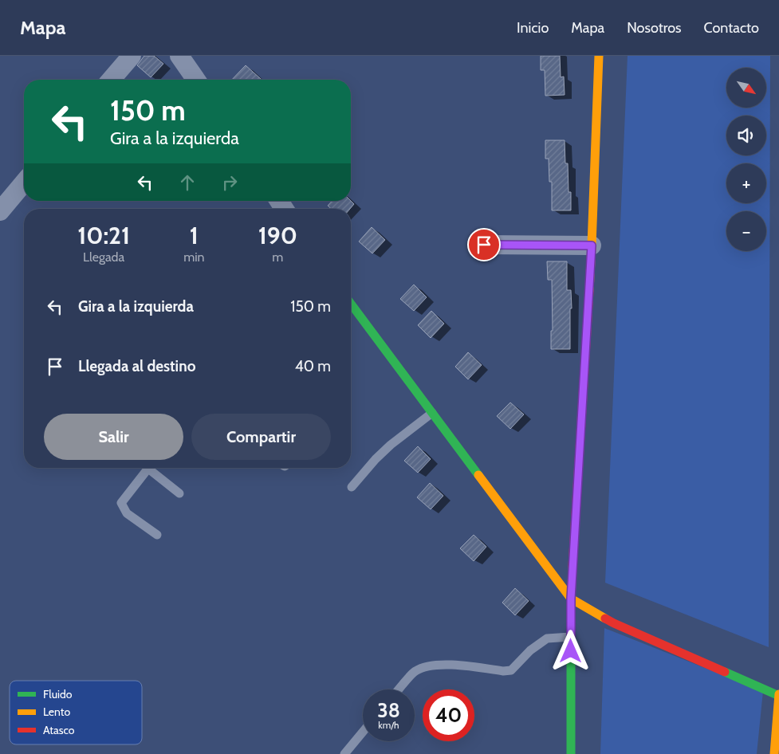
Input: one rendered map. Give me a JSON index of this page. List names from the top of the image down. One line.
{"legend":["Fluido","Lento","Atasco"],"north":"bottom right","page":{"header":"Mapa","nav":["Inicio","Mapa","Nosotros","Contacto"],"map_buttons":["+","−"],"turn":["150 m","Gira a la izquierda"],"eta":["10:21","Llegada","1","min","190","m"],"list":[{"name":"Gira a la izquierda","value":"150 m"},{"name":"Llegada al destino","value":"40 m"}],"buttons":["Salir","Compartir"],"speed":"38 km/h","limit":"40"}}
